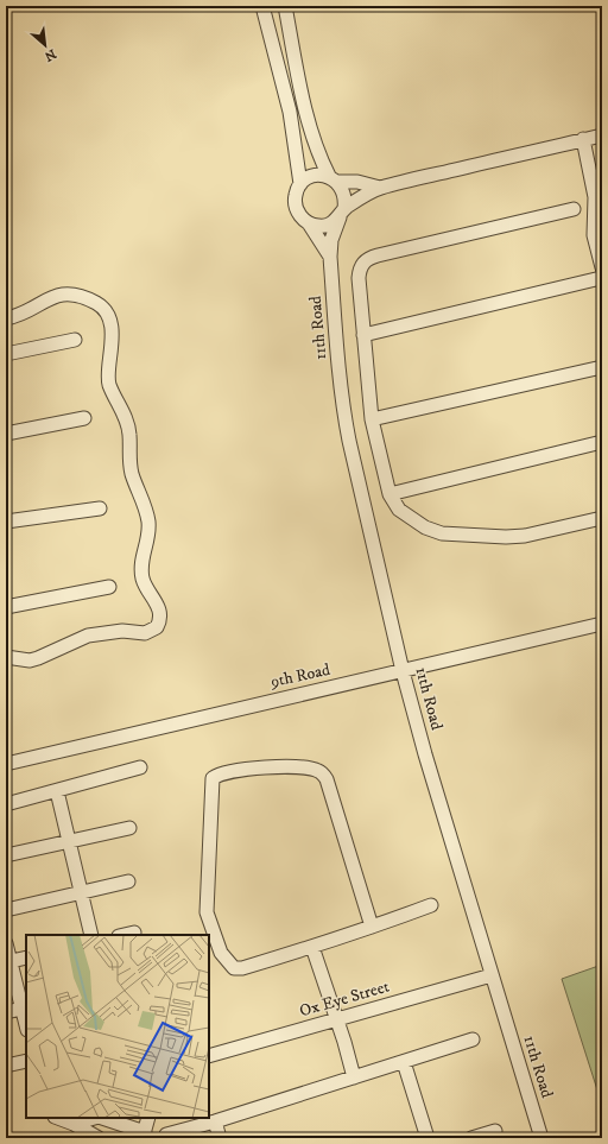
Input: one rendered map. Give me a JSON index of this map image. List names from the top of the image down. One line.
{"streets":{"street":["11th Road","9th Road","Ox Eye Street"]},"crossings":[["11th Road","9th Road"],["11th Road","Ox Eye Street"]],"north":"bottom right"}
